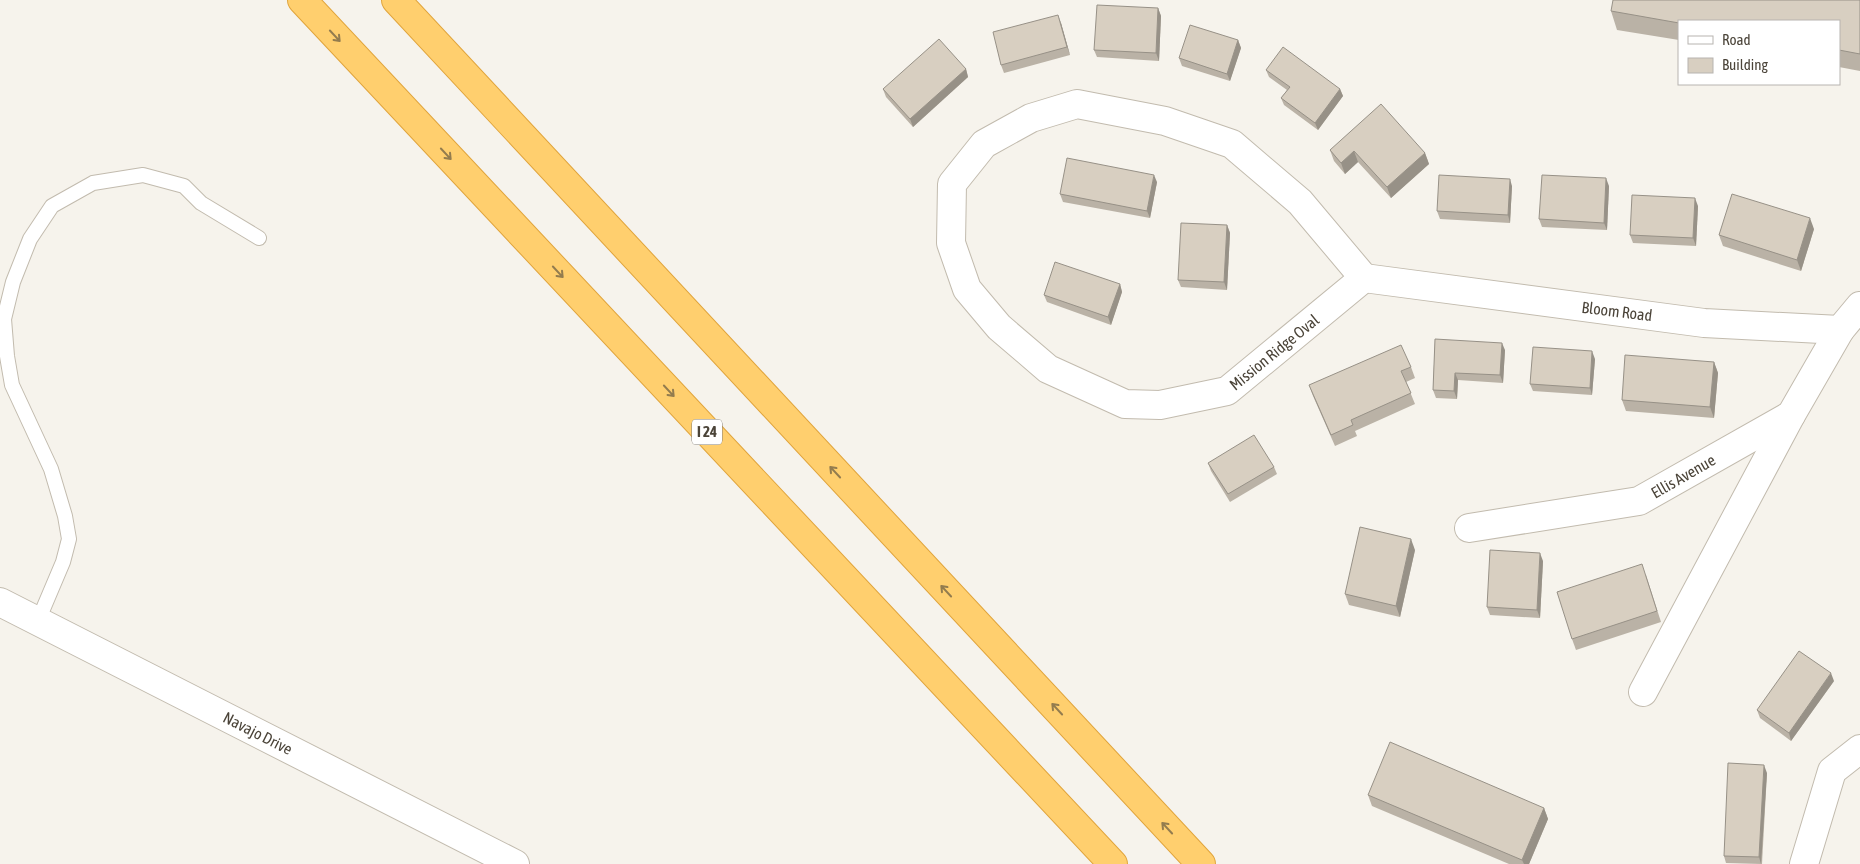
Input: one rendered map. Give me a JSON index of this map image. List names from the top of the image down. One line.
{"streets":{"highway":["I 24"],"street":["Bloom Road","Mission Ridge Oval","Ellis Avenue","Navajo Drive"]},"crossings":[["Bloom Road","Mission Ridge Oval"]],"legend":["Road","Building"]}
